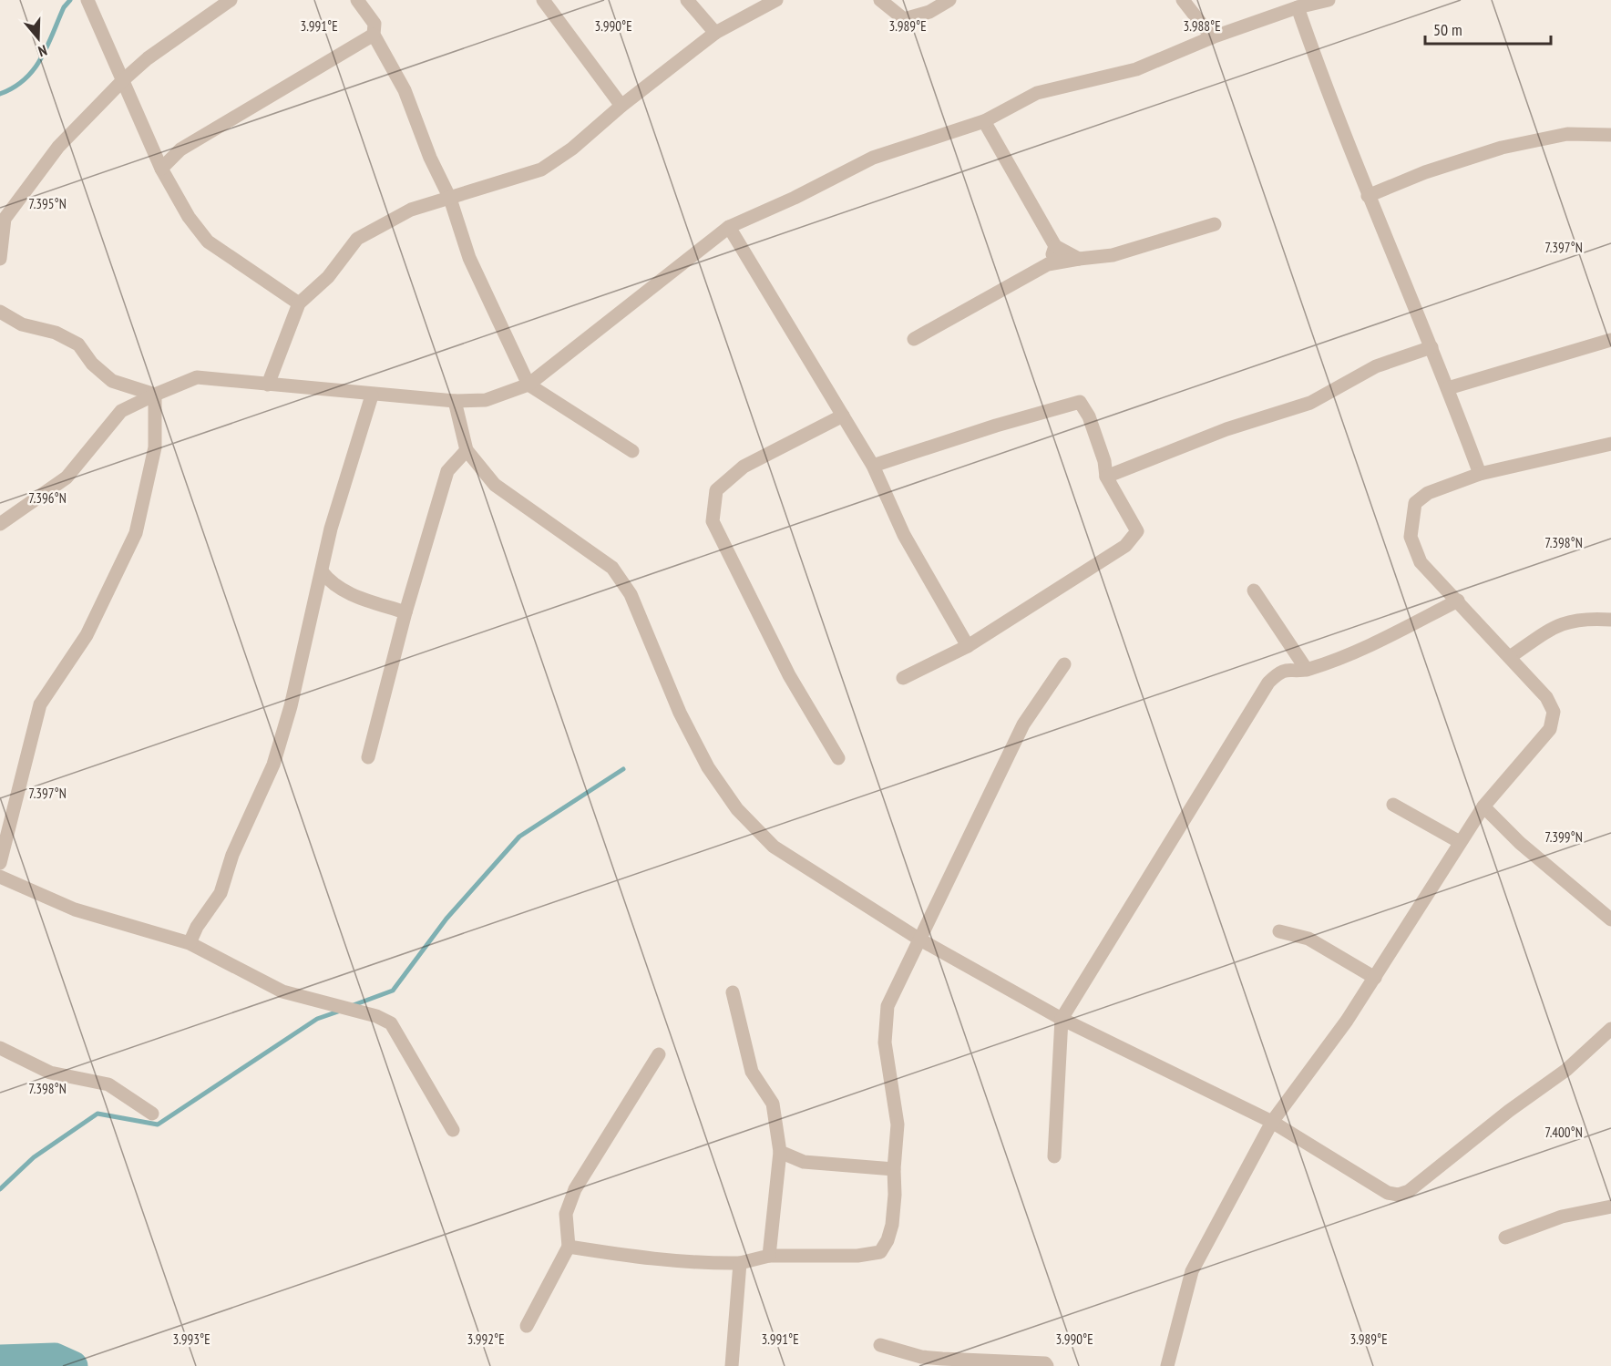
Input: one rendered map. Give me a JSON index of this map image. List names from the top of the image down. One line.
{"scale_bar":"50 m","north":"bottom","coordinates":["3.991°E","3.990°E","3.989°E","3.988°E","7.395°N","7.397°N","7.396°N","7.398°N","7.399°N","7.400°N","3.993°E","3.992°E"]}
